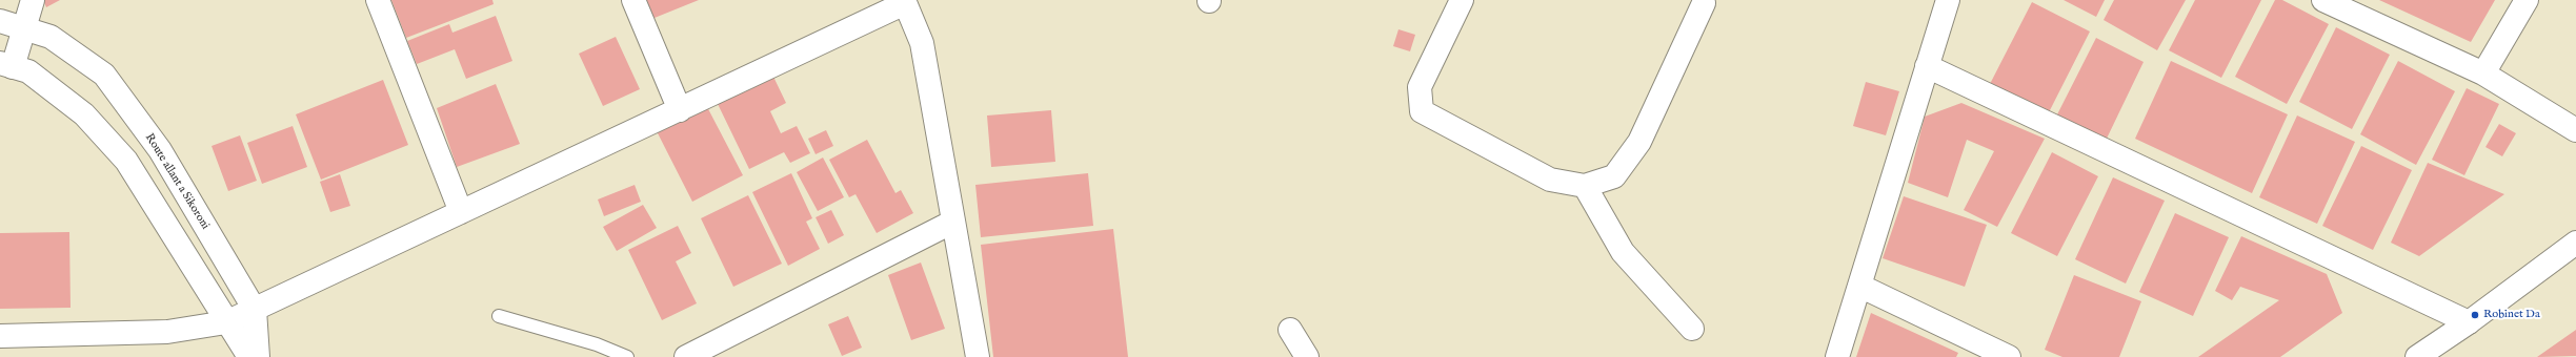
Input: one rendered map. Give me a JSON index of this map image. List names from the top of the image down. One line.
{"streets":{"street":["Route allant a Sikoroni"]},"places":["Robinet Da"]}
